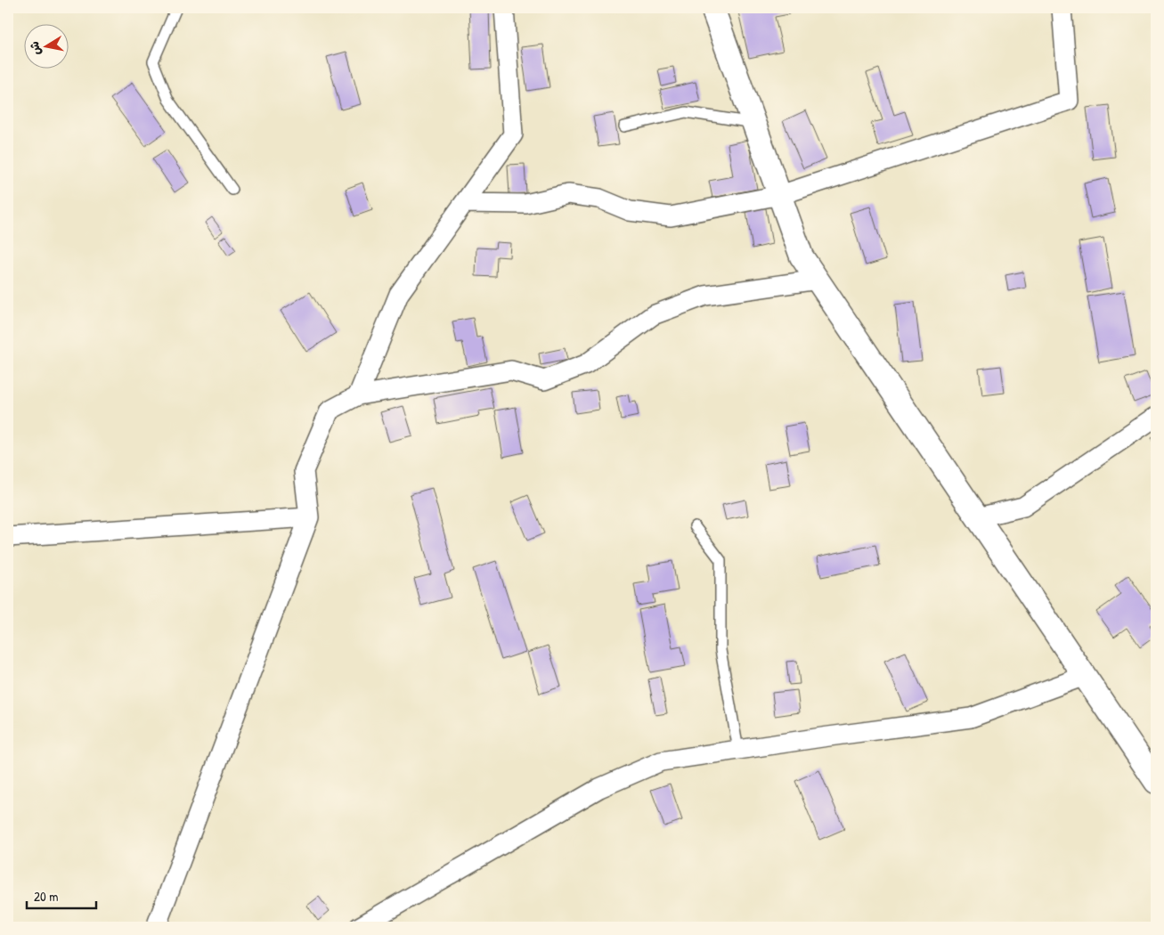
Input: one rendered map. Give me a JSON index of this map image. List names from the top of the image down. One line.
{"scale_bar":"20 m","north":"left"}
